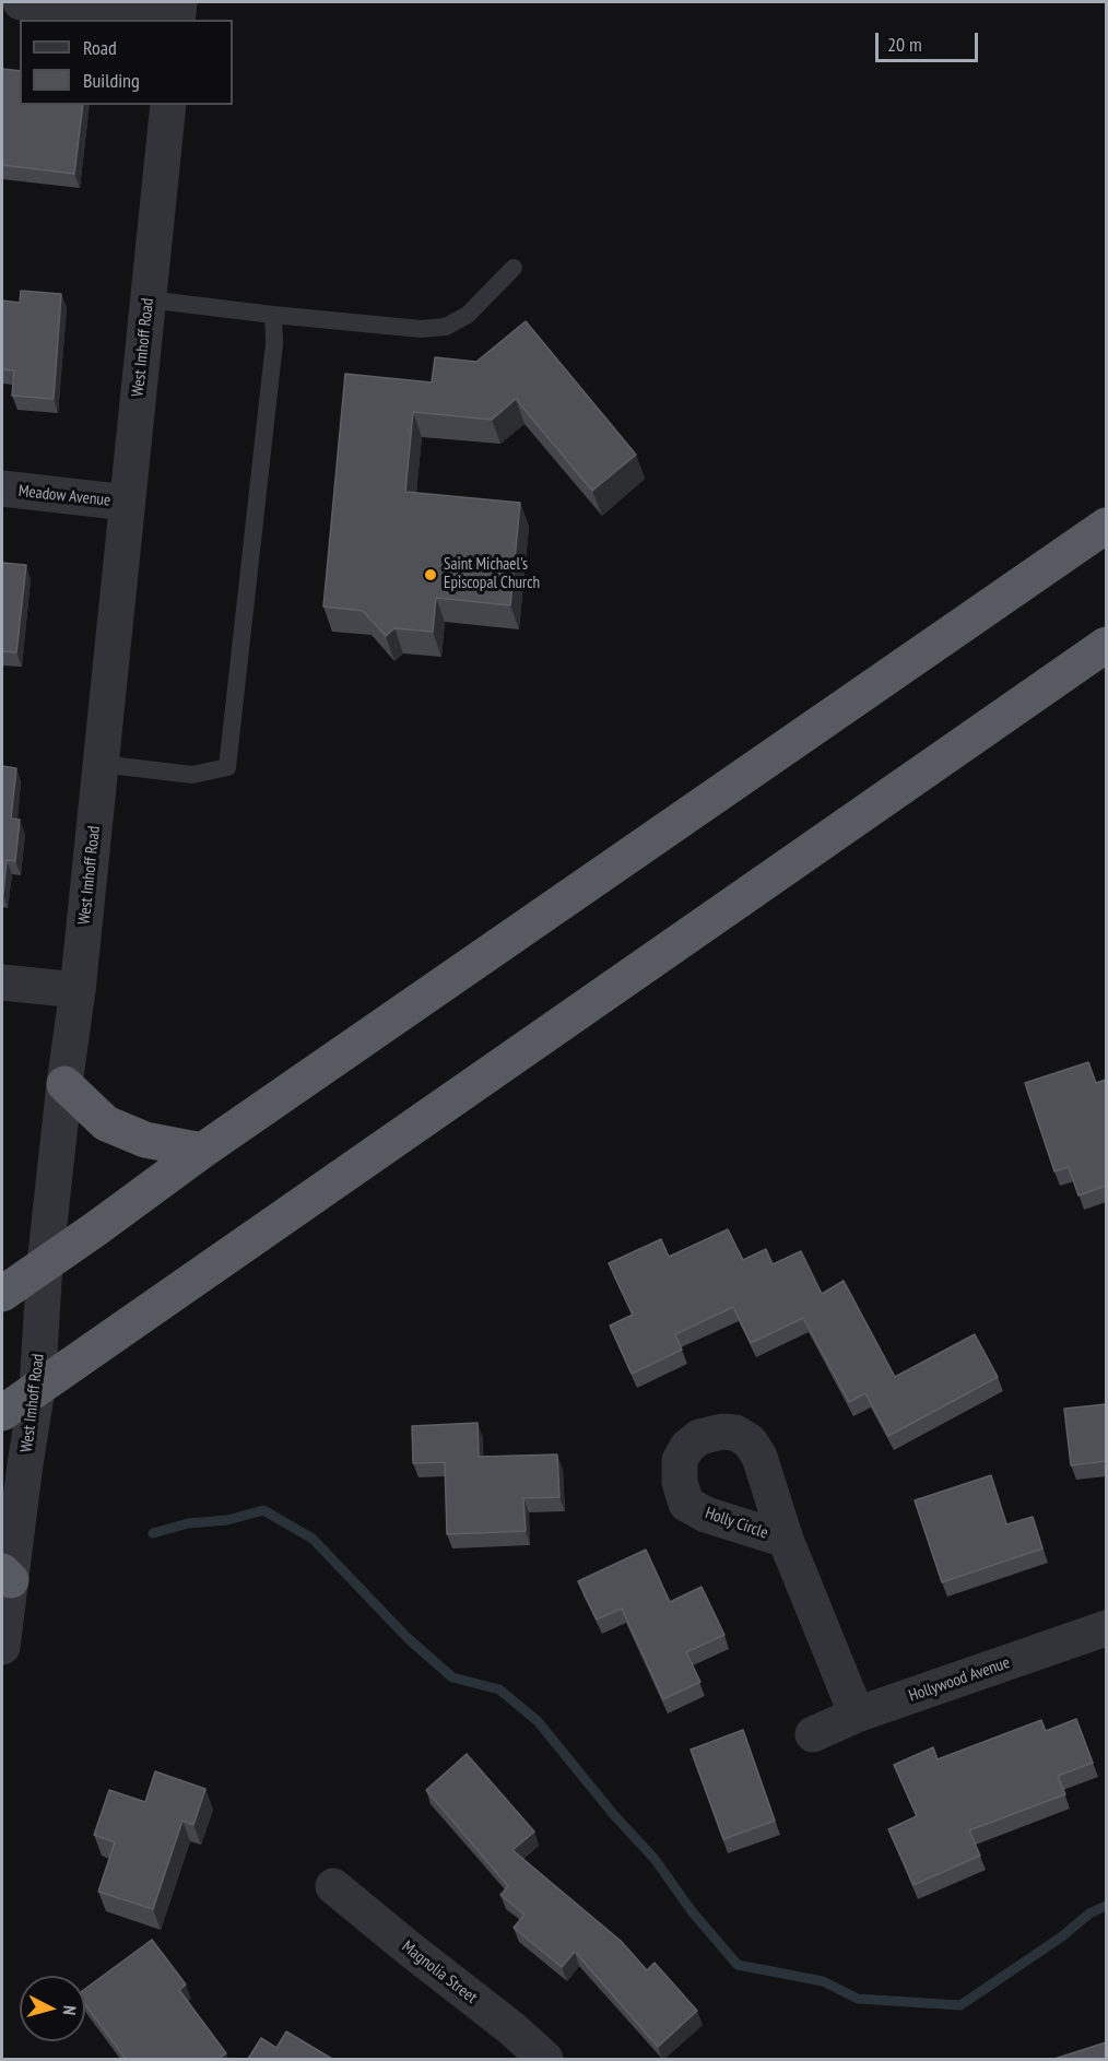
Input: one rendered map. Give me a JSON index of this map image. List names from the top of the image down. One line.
{"streets":{"street":["West Imhoff Road","Meadow Avenue","Holly Circle","Hollywood Avenue","Magnolia Street"]},"crossings":[["West Imhoff Road","Meadow Avenue"],["Holly Circle","Hollywood Avenue"]],"places":["Saint Michael's Episcopal Church"],"legend":["Road","Building"],"scale_bar":"20 m","north":"right"}
